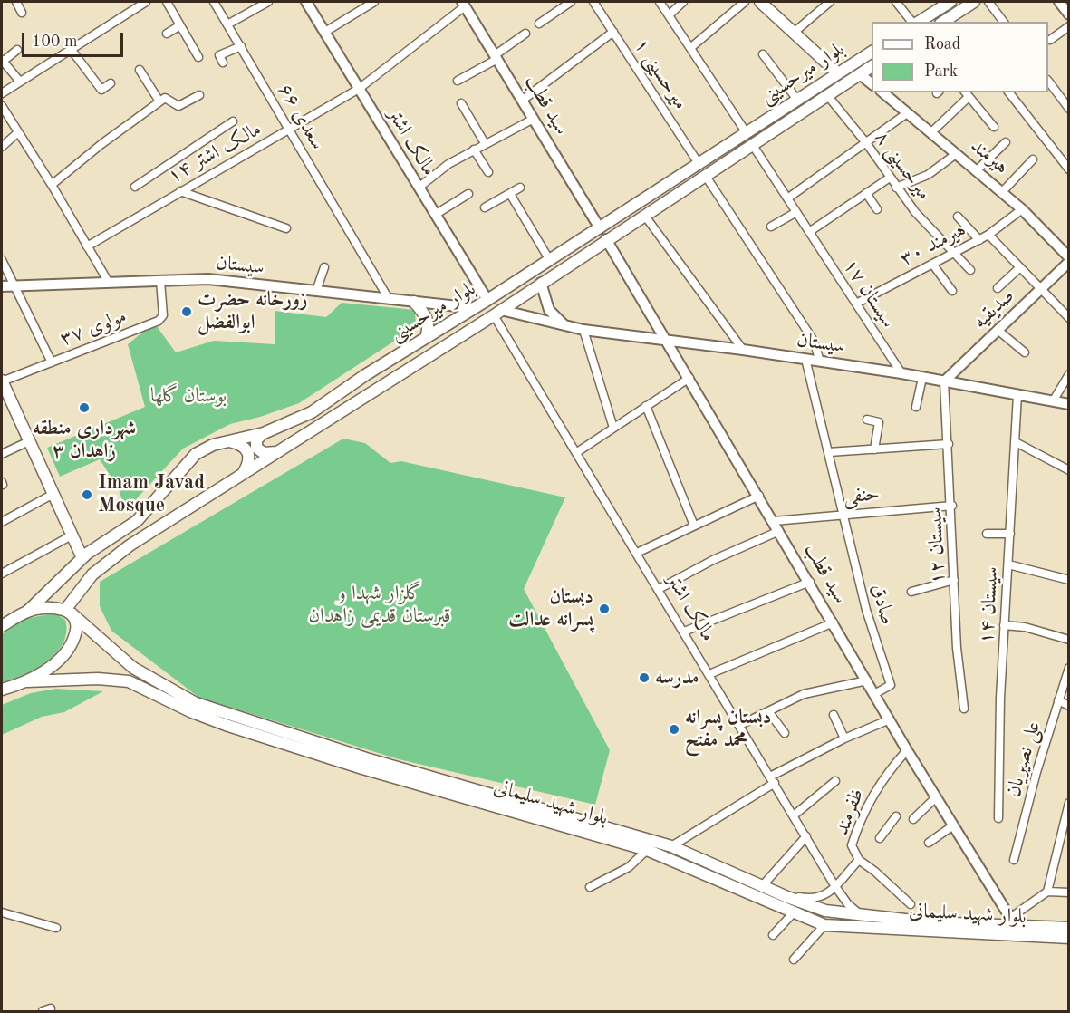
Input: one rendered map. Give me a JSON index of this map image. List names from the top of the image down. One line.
{"streets":{"main road":["بلوار میرحسینی","بلوار شهید سلیمانی"],"street":["میرحسینی ۱","سید قطب","سعدی ۶۶","مالک اشتر","مالک اشتر ۱۴","هیرمند","میرحسینی ۸","هیرمند ۳۰","سیستان","سیستان ۱۷","صدیقیه","مولوی ۳۷","حنفی","سیستان ۱۲","صادق","سیستان ۱۴","علی نصیریان","ظفرمند"]},"crossings":[["بلوار میرحسینی","میرحسینی ۱"],["بلوار میرحسینی","سید قطب"],["بلوار میرحسینی","مالک اشتر"],["بلوار میرحسینی","میرحسینی ۸"],["بلوار میرحسینی","سیستان"],["بلوار میرحسینی","سیستان ۱۷"],["بلوار میرحسینی","بلوار شهید سلیمانی"],["میرحسینی ۱","سیستان"],["سید قطب","مالک اشتر ۱۴"],["سید قطب","سیستان"],["سید قطب","حنفی"],["سید قطب","صادق"],["سید قطب","بلوار شهید سلیمانی"],["سید قطب","ظفرمند"],["سعدی ۶۶","مالک اشتر ۱۴"],["سعدی ۶۶","سیستان"],["مالک اشتر","مالک اشتر ۱۴"],["مالک اشتر","سیستان"],["مالک اشتر","بلوار شهید سلیمانی"],["مالک اشتر","ظفرمند"],["هیرمند","هیرمند ۳۰"],["میرحسینی ۸","هیرمند ۳۰"],["هیرمند ۳۰","سیستان ۱۷"],["سیستان","سیستان ۱۷"],["سیستان","صدیقیه"],["سیستان","مولوی ۳۷"],["سیستان","سیستان ۱۲"],["سیستان","سیستان ۱۴"],["صدیقیه","سیستان ۱۲"],["حنفی","سیستان ۱۲"],["حنفی","صادق"],["بلوار شهید سلیمانی","ظفرمند"]],"parks":["بوستان گلها","گلزار شهدا و قبرستان قدیمی زاهدان"],"places":["زورخانه حضرت ابوالفضل","شهرداری منطقه ۳ زاهدان","Imam Javad Mosque","دبستان پسرانه عدالت","مدرسه","دبستان پسرانه محمد مفتح"],"legend":["Road","Park"],"scale_bar":"100 m"}
